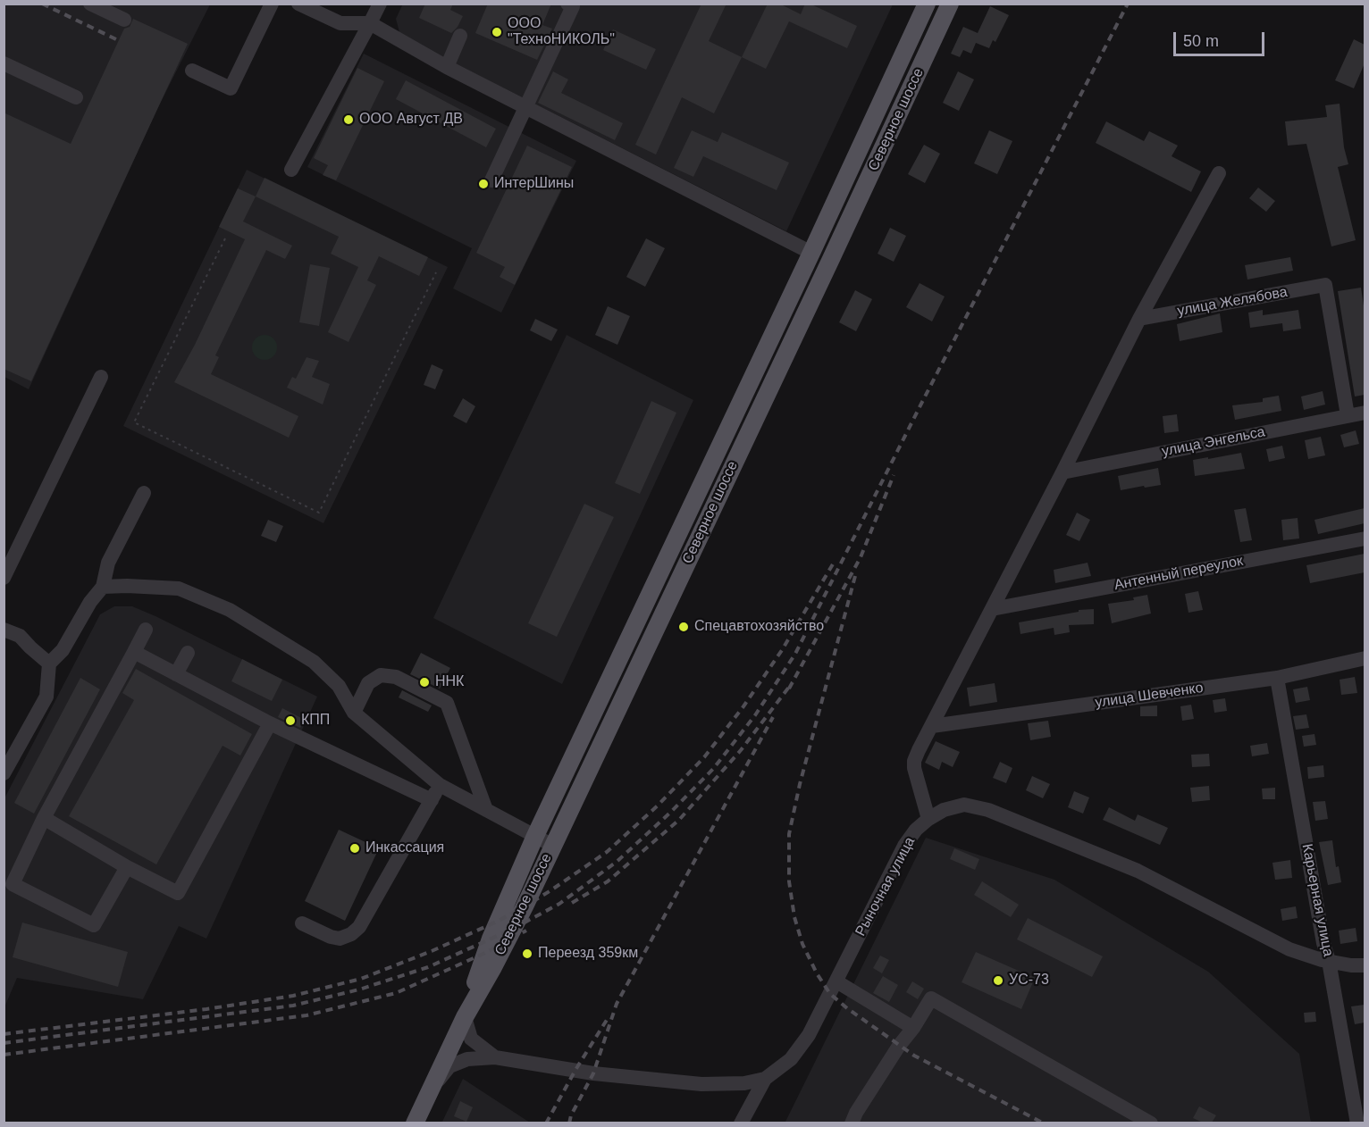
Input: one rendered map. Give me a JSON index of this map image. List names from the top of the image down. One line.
{"streets":{"main road":["Северное шоссе"],"street":["улица Желябова","улица Энгельса","Антенный переулок","улица Шевченко","Рыночная улица","Карьерная улица"]},"crossings":[["Северное шоссе","Рыночная улица"],["улица Желябова","улица Энгельса"],["улица Шевченко","Карьерная улица"],["Рыночная улица","Карьерная улица"]],"places":["ООО \"ТехноНИКОЛЬ\"","ООО Август ДВ","ИнтерШины","Спецавтохозяйство","ННК","КПП","Инкассация","Переезд 359км","УС-73"],"scale_bar":"50 m"}
